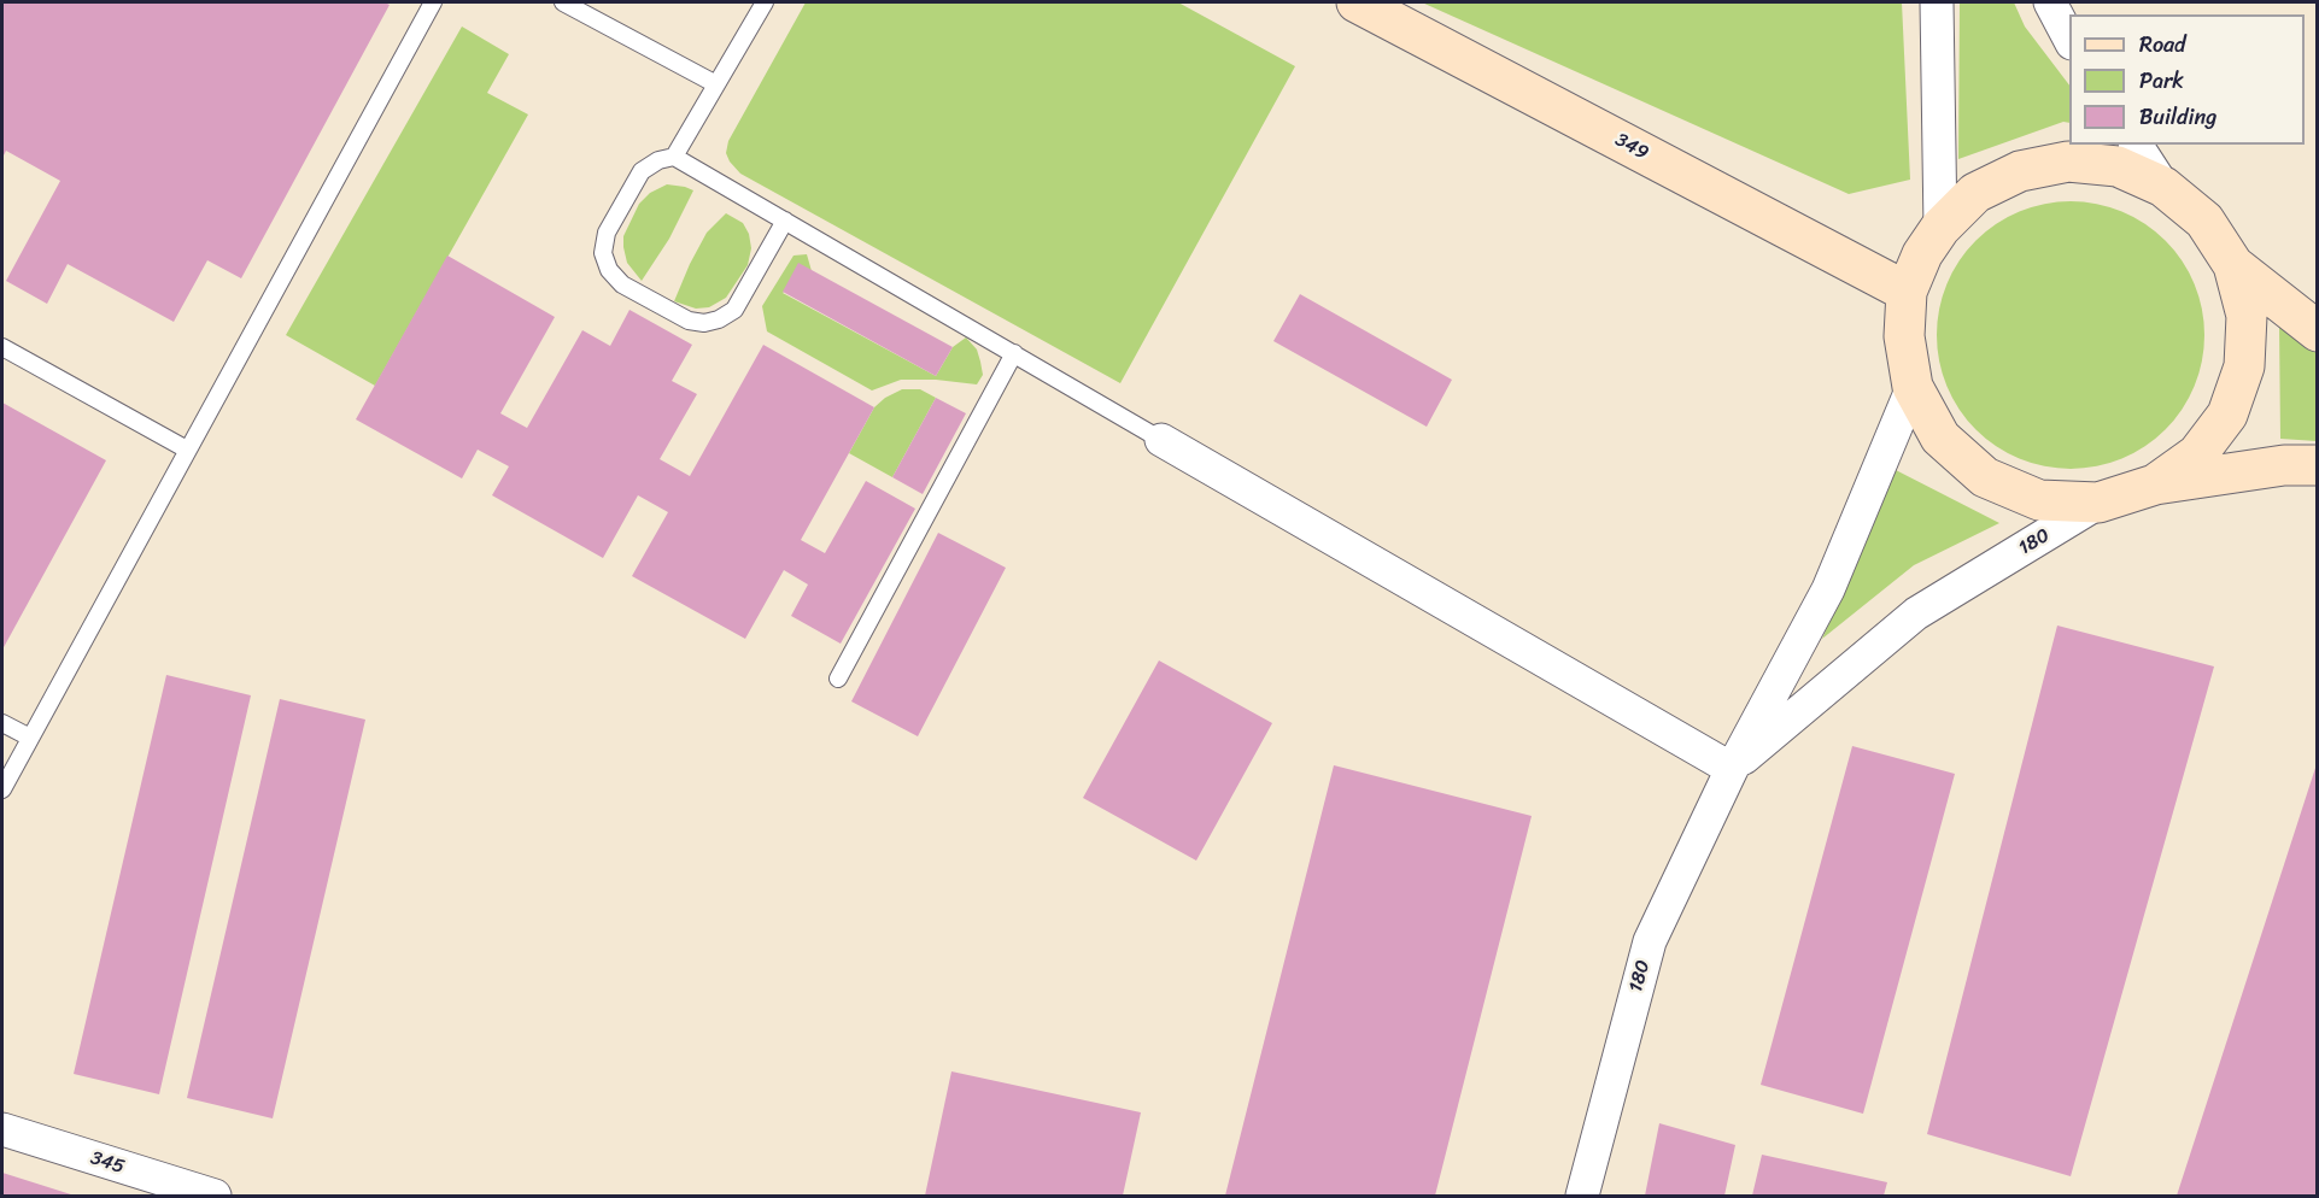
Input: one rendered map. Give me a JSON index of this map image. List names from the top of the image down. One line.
{"streets":{"street":["349","180","345"]},"legend":["Road","Park","Building"]}
